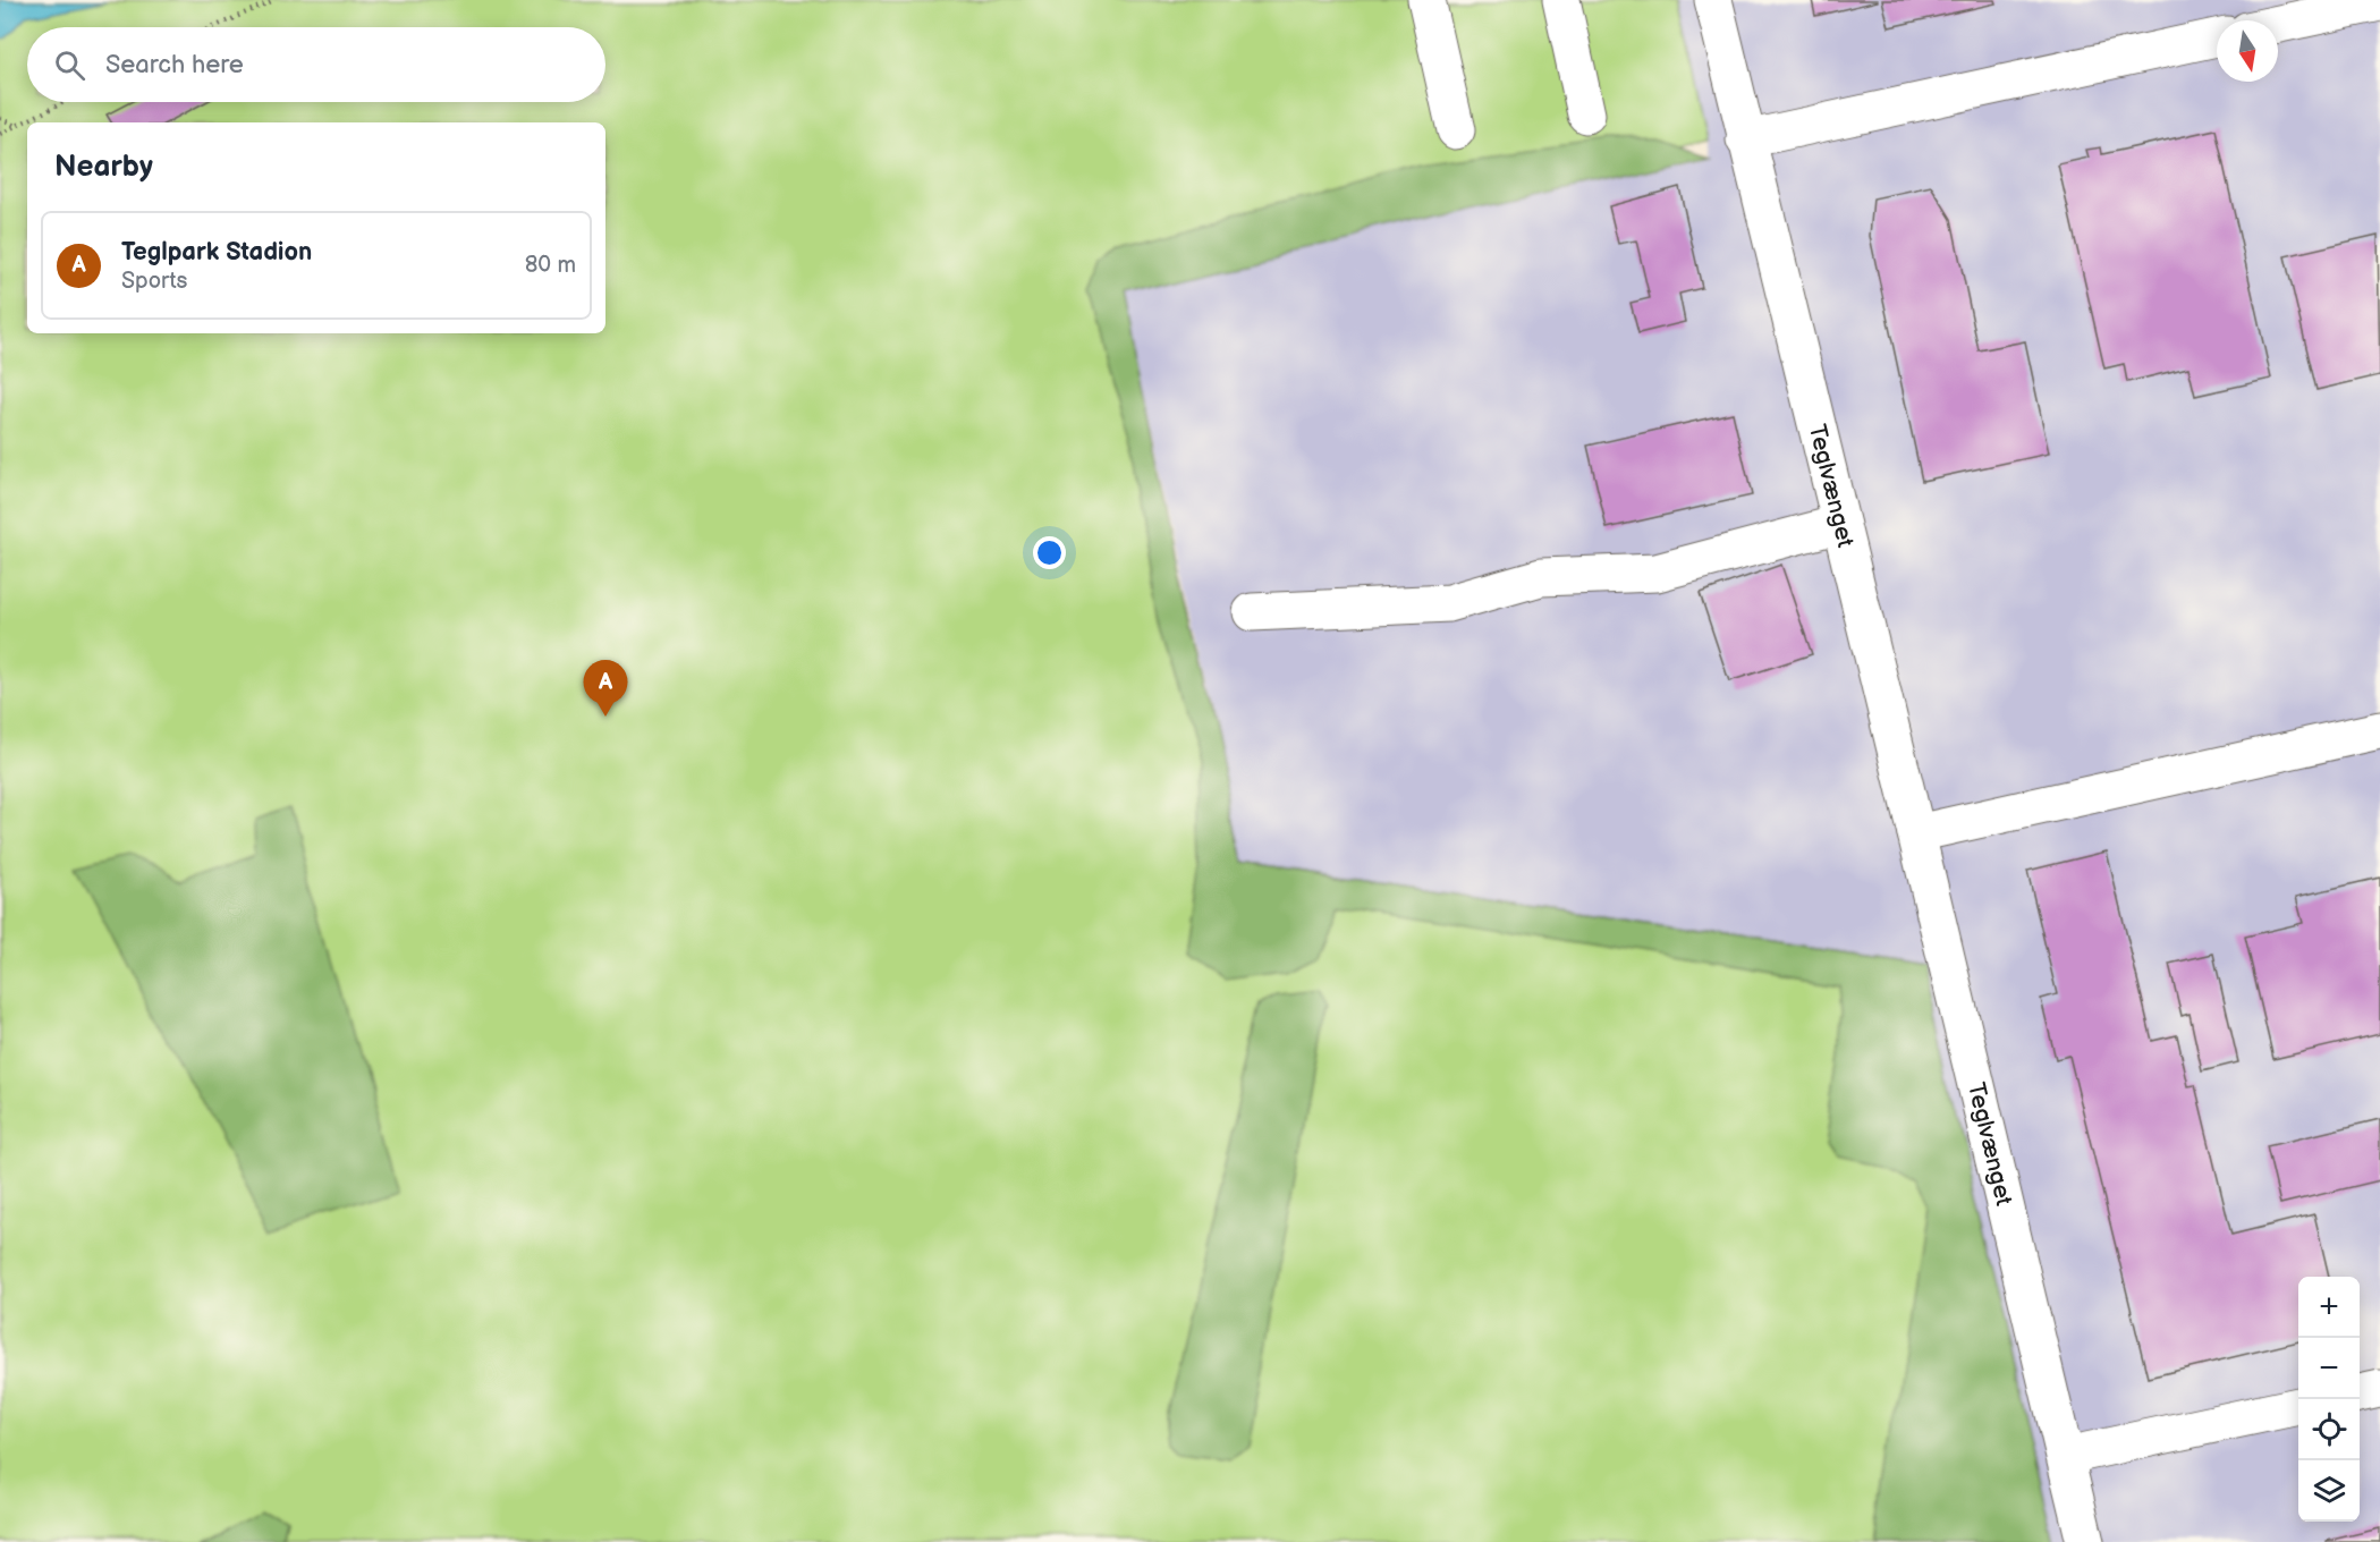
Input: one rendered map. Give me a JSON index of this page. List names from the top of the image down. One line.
{"streets":{"street":["Teglvænget"]},"north":"bottom","page":{"search":"Search here","heading":"Nearby","list":[{"mark":"A","name":"Teglpark Stadion","note":"Sports","value":"80 m"}],"pins":"A","map_buttons":["+","−"]}}
